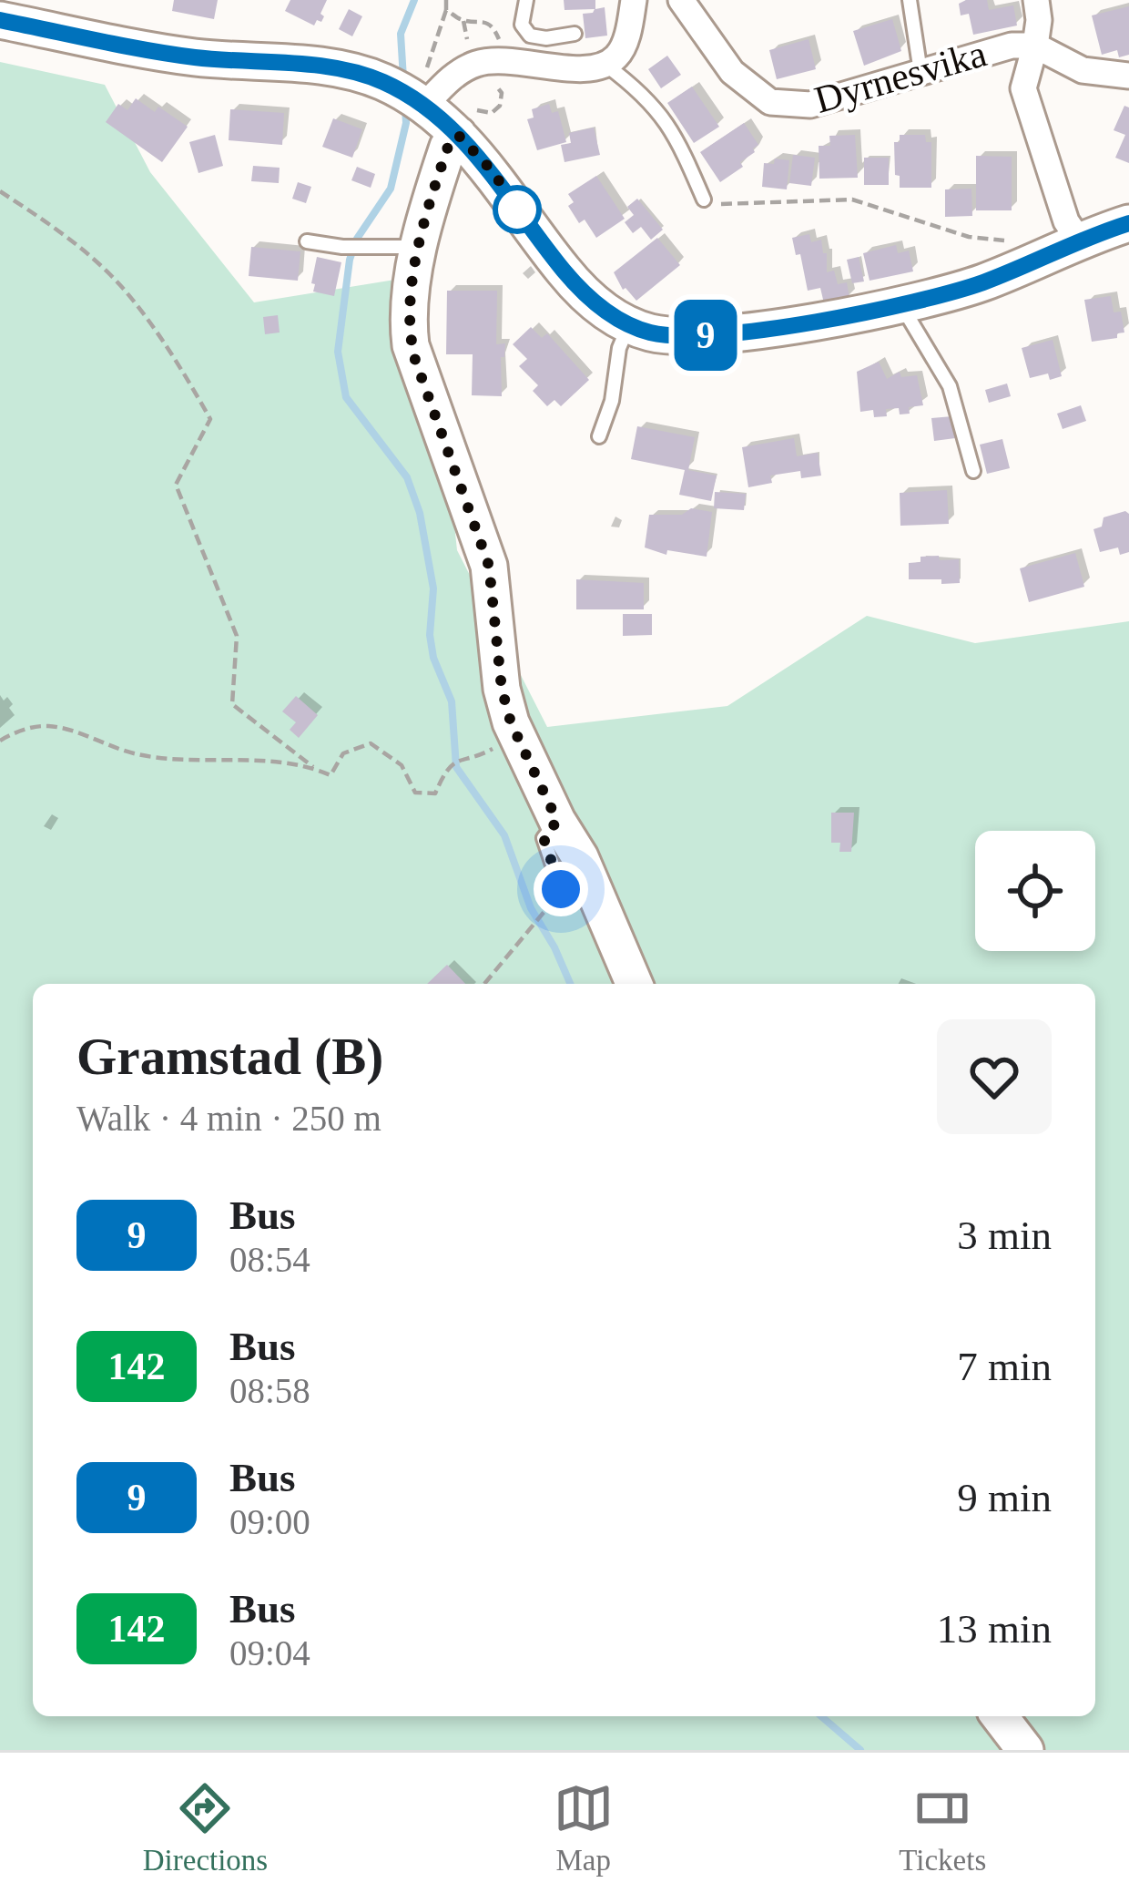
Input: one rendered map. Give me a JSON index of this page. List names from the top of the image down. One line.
{"streets":{"street":["Dyrnesvika"]},"lines":["bus line 9"],"page":{"on_map":"9","heading":["Gramstad (B)","Walk · 4 min · 250 m"],"list":[{"mark":"9","name":"Bus","note":"08:54","value":"3 min"},{"mark":"142","name":"Bus","note":"08:58","value":"7 min"},{"mark":"9","name":"Bus","note":"09:00","value":"9 min"},{"mark":"142","name":"Bus","note":"09:04","value":"13 min"}],"tabs":["Directions","Map","Tickets"]}}
